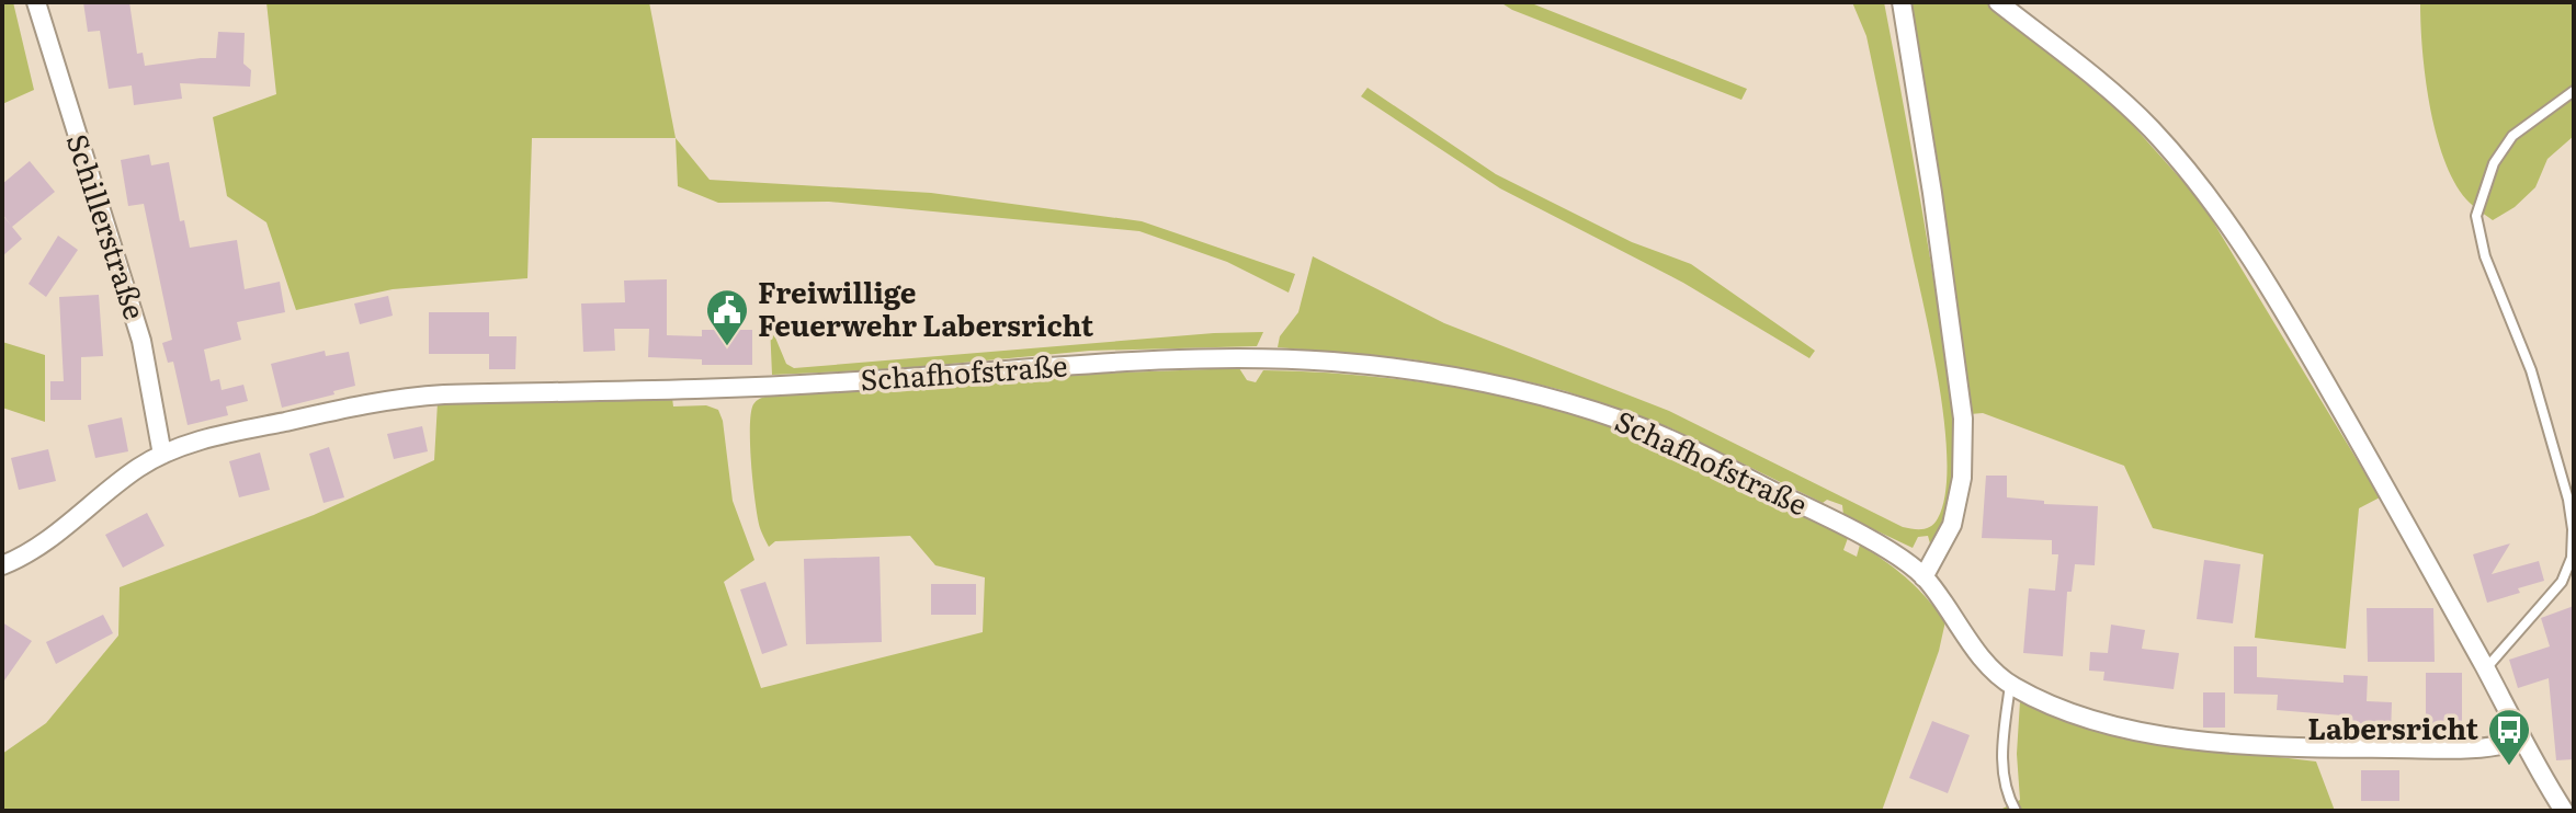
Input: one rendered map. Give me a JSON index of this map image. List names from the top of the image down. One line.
{"streets":{"street":["Schillerstraße","Schafhofstraße"]},"crossings":[["Schillerstraße","Schafhofstraße"]],"places":{"public building":["Freiwillige Feuerwehr Labersricht"],"bus stop":["Labersricht"]}}
